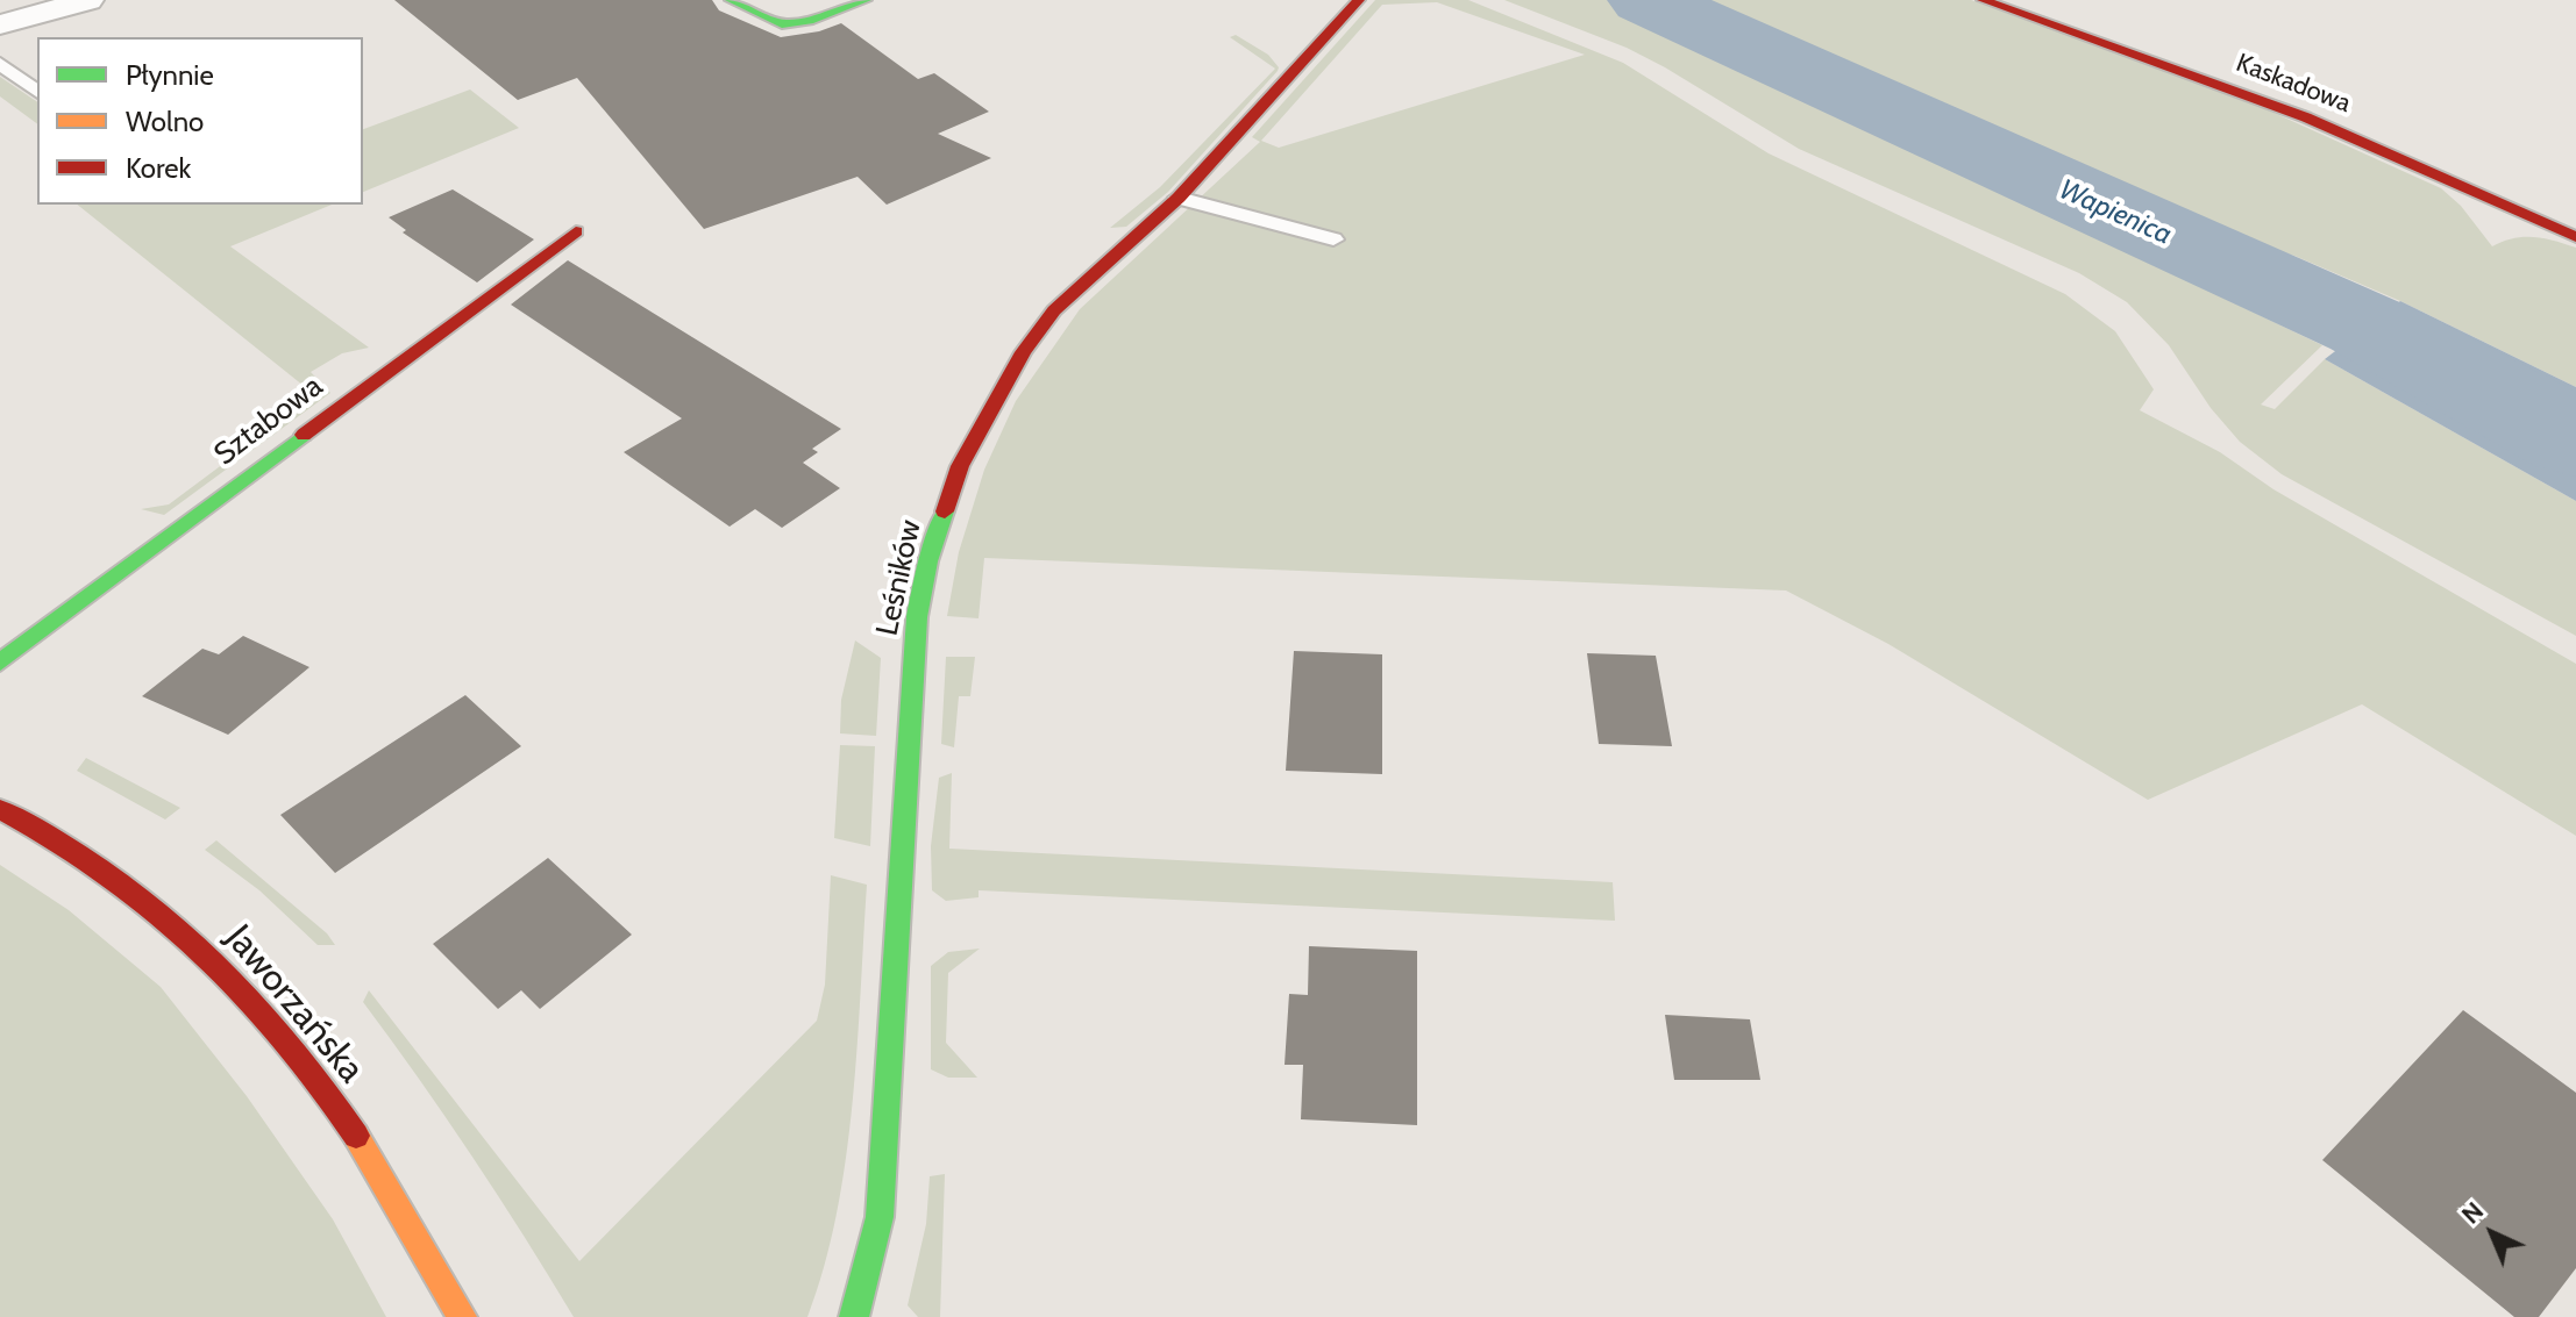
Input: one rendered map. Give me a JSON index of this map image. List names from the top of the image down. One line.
{"streets":{"street":["Kaskadowa","Sztabowa","Leśników","Jaworzańska"]},"water":["Wapienica"],"legend":["Płynnie","Wolno","Korek"],"north":"top left"}
